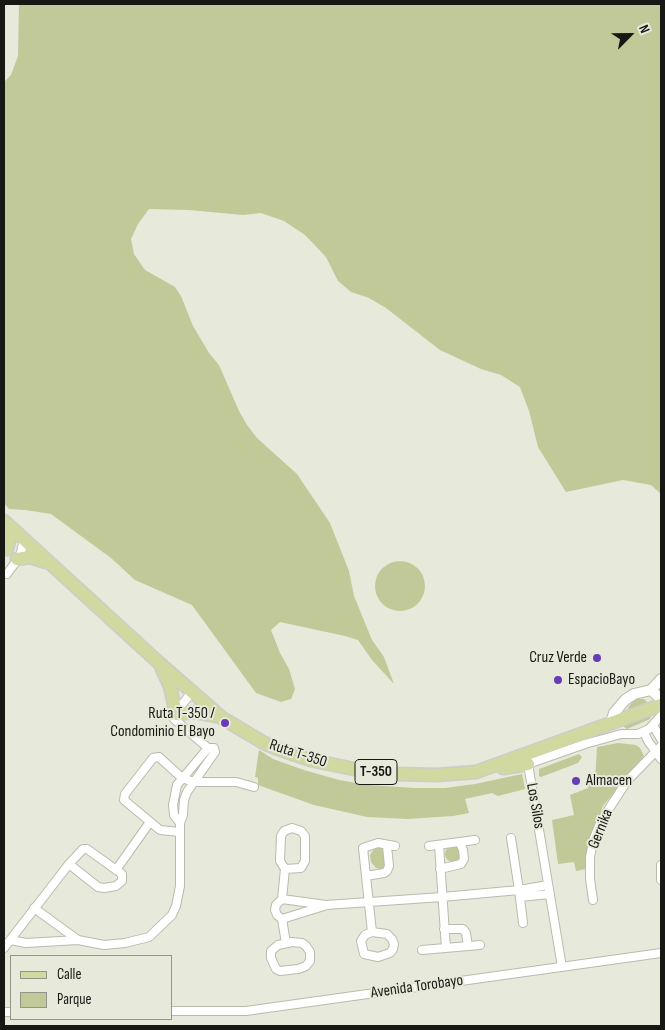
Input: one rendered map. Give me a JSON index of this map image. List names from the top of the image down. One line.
{"streets":{"main road":["Ruta T-350","T-350"],"street":["Los Silos","Gernika","Avenida Torobayo"]},"crossings":[["Los Silos","Avenida Torobayo"]],"places":["Cruz Verde","EspacioBayo","Ruta T-350 / Condominio El Bayo","Almacen"],"legend":["Calle","Parque"],"north":"top right"}
